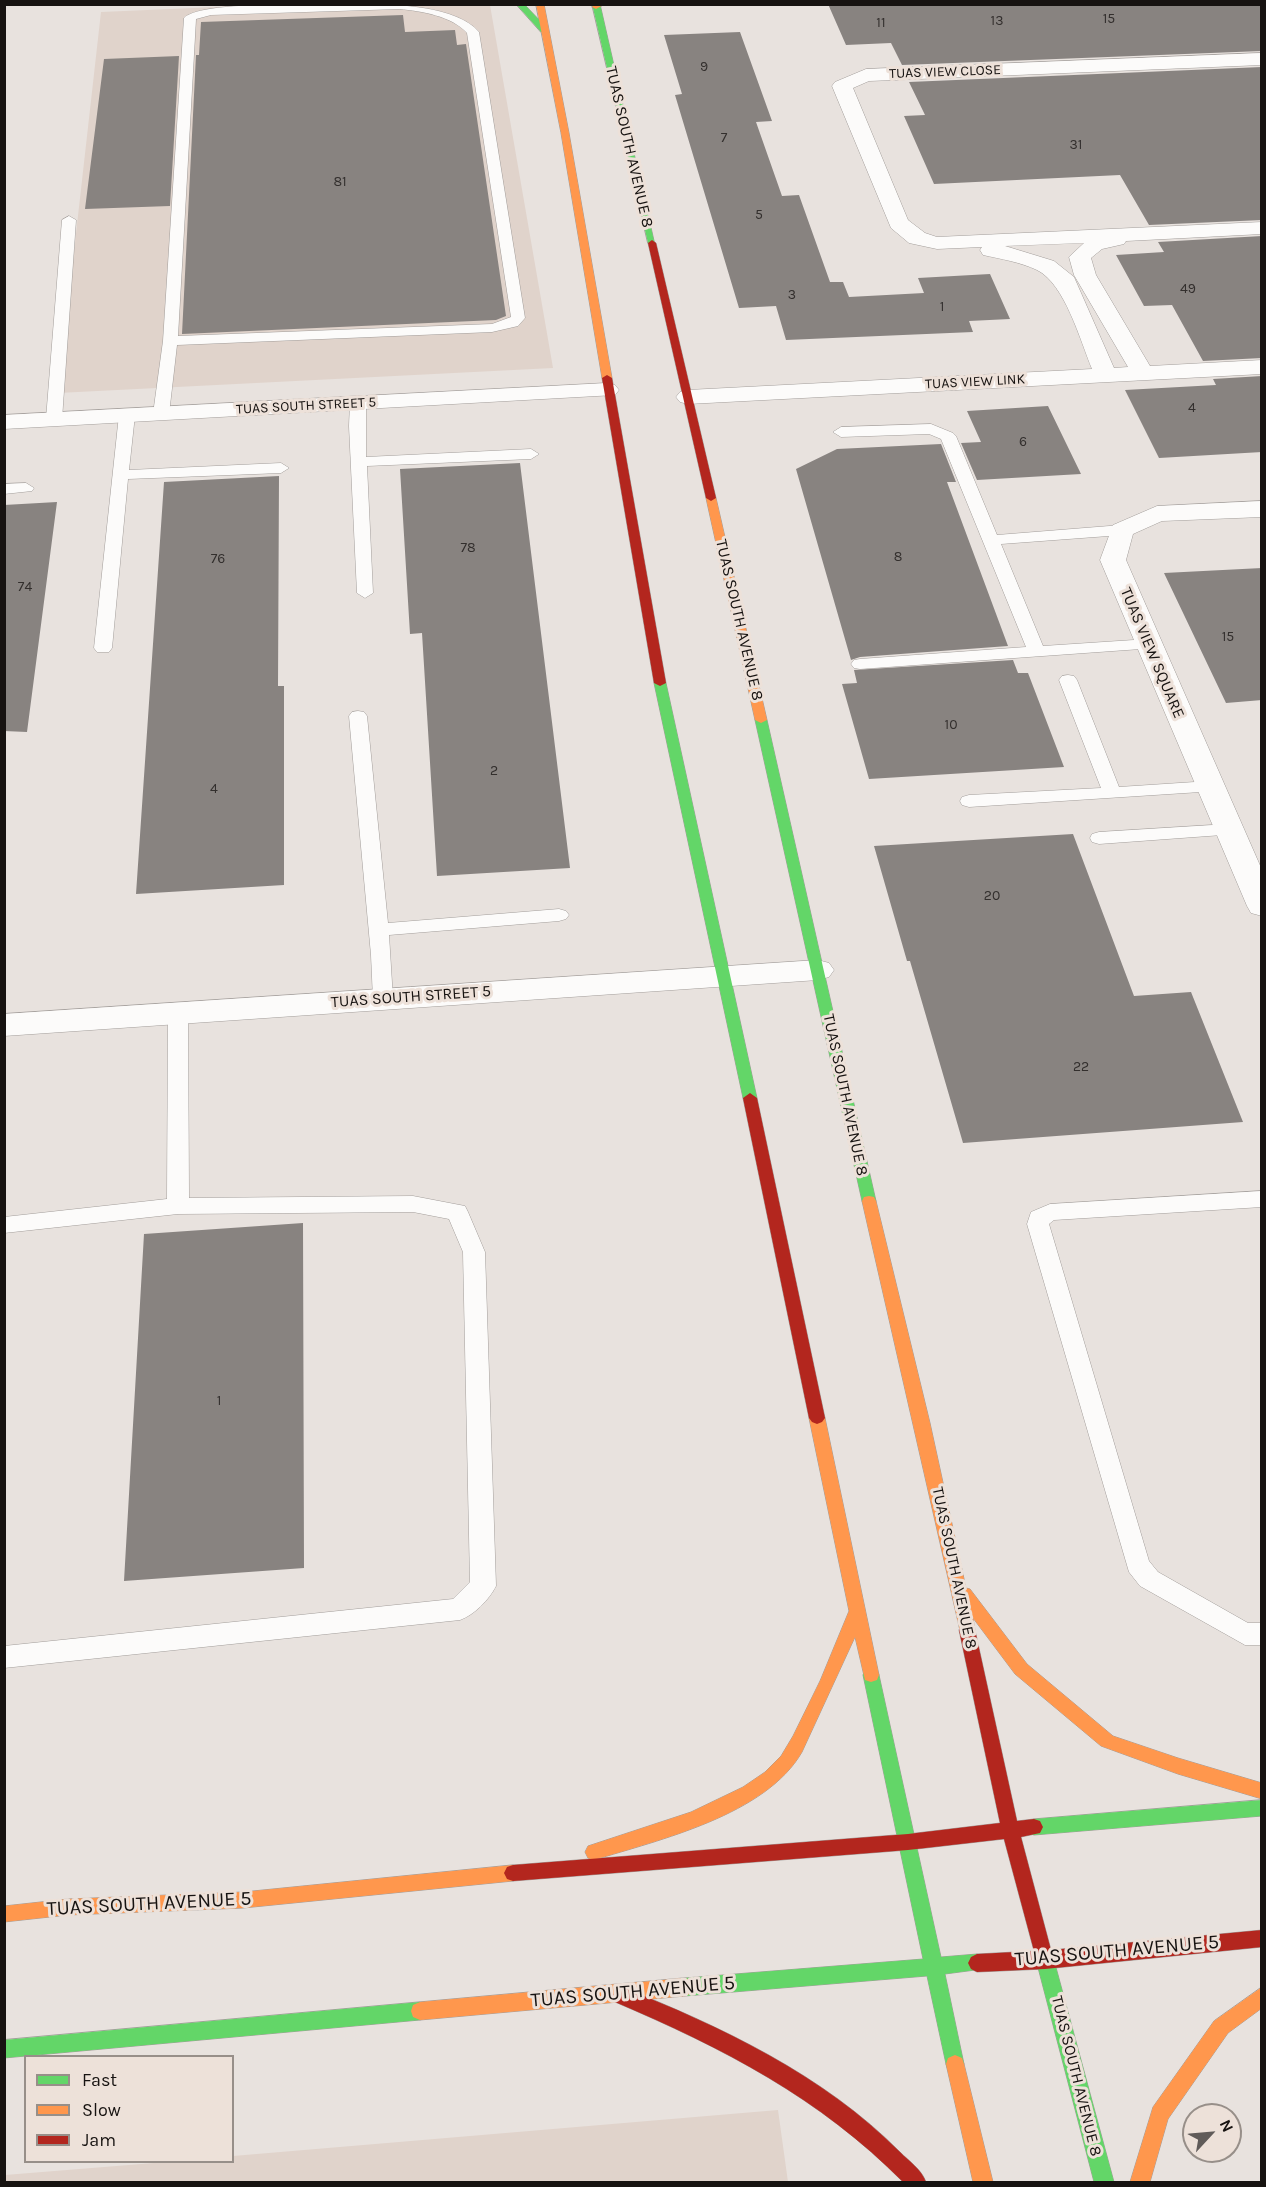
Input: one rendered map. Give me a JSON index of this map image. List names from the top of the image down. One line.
{"streets":{"street":["TUAS VIEW CLOSE","TUAS SOUTH AVENUE 8","TUAS VIEW LINK","TUAS SOUTH STREET 5","TUAS VIEW SQUARE","TUAS SOUTH AVENUE 5"]},"crossings":[["TUAS VIEW CLOSE","TUAS VIEW LINK"],["TUAS SOUTH AVENUE 8","TUAS VIEW LINK"],["TUAS SOUTH AVENUE 8","TUAS SOUTH STREET 5"],["TUAS SOUTH AVENUE 8","TUAS SOUTH AVENUE 5"]],"house_numbers":["15","13","11","9","7","31","81","5","49","3","1","4","6","78","8","76","74","15","10","2","4","20","22","1"],"legend":["Fast","Slow","Jam"],"north":"top right"}
